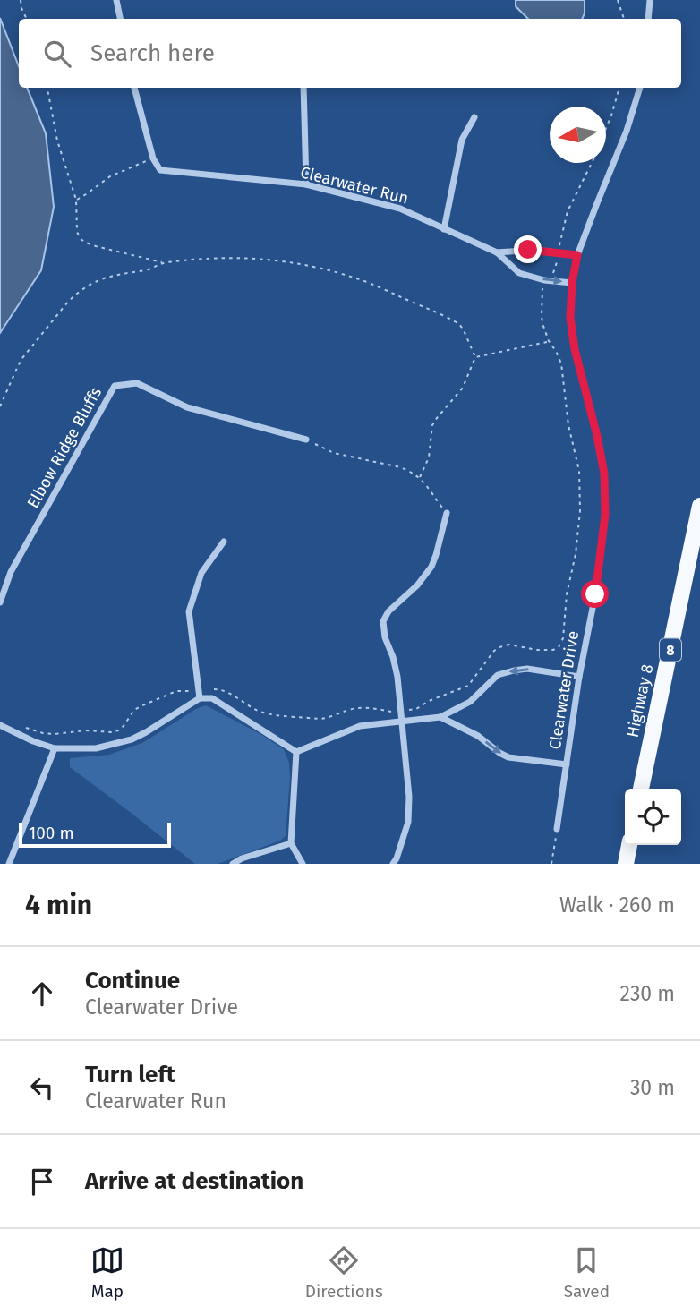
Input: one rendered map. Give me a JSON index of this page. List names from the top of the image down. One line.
{"streets":{"main road":["8","Highway 8"],"street":["Clearwater Run","Elbow Ridge Bluffs","Clearwater Drive"]},"crossings":[["Clearwater Run","Clearwater Drive"]],"scale_bar":"100 m","north":"left","page":{"search":"Search here","scale":"100 m","heading":["4 min","Walk · 260 m"],"list":[["Continue","Clearwater Drive","230 m"],["Turn left","Clearwater Run","30 m"],"Arrive at destination"],"nav":["Map","Directions","Saved"]}}
